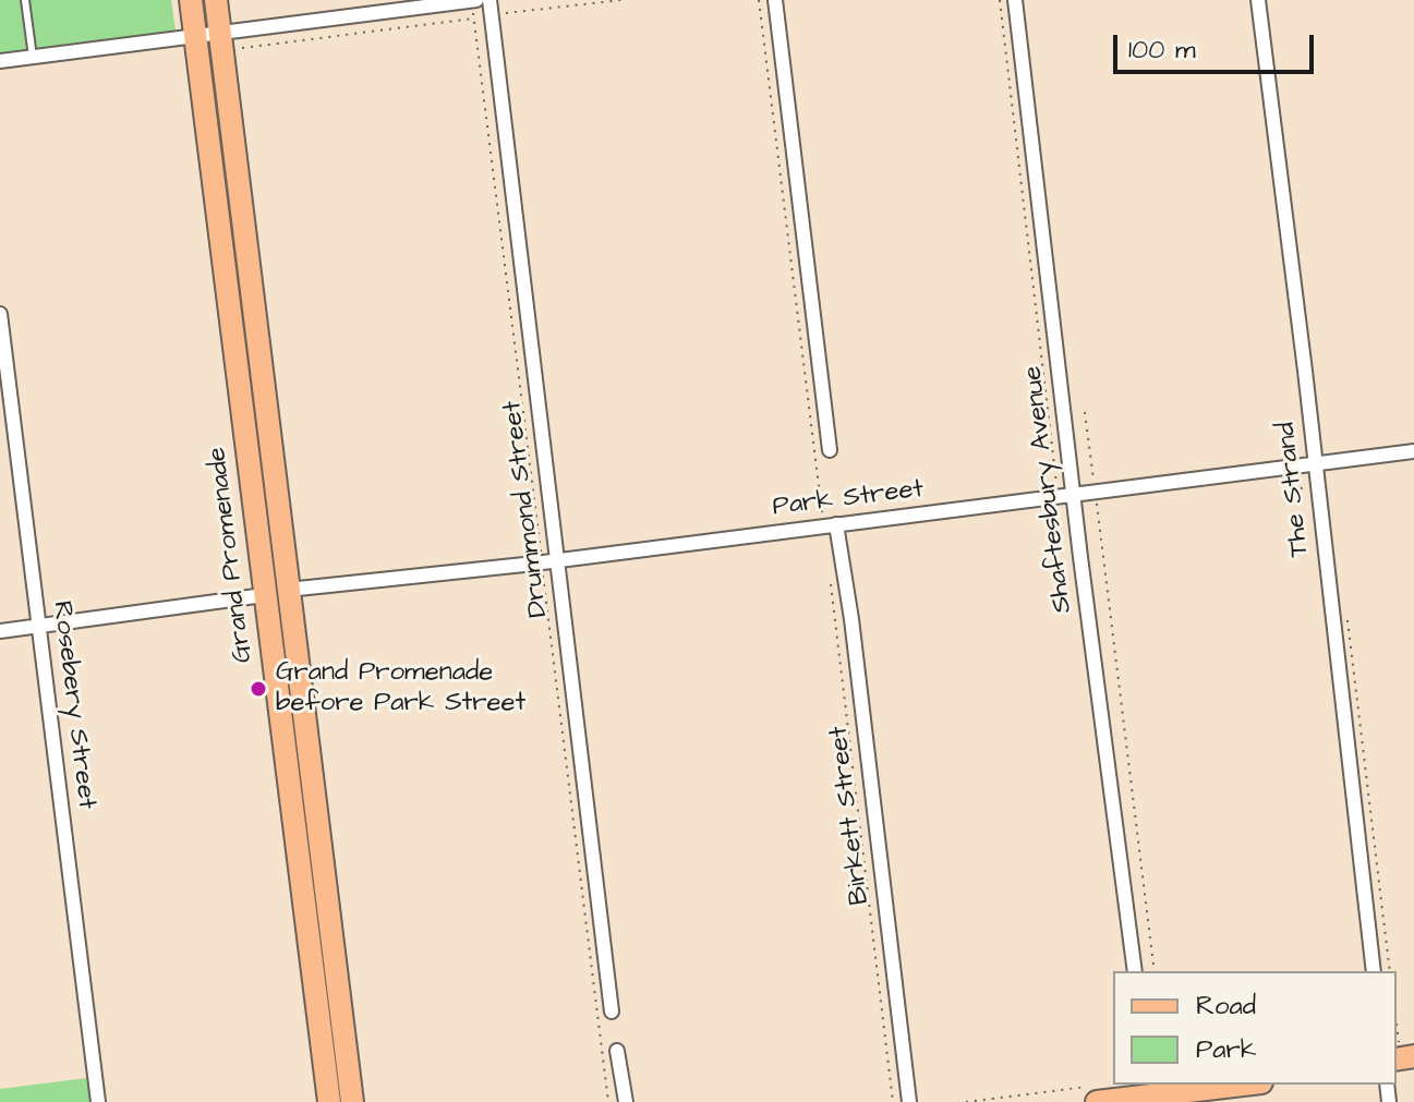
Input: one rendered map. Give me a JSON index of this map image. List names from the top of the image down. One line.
{"streets":{"main road":["Grand Promenade"],"street":["Shaftesbury Avenue","The Strand","Park Street","Drummond Street","Rosebery Street","Birkett Street"]},"crossings":[["Shaftesbury Avenue","Park Street"],["The Strand","Park Street"],["Park Street","Drummond Street"],["Park Street","Grand Promenade"],["Park Street","Birkett Street"]],"places":["Grand Promenade before Park Street"],"legend":["Road","Park"],"scale_bar":"100 m"}
